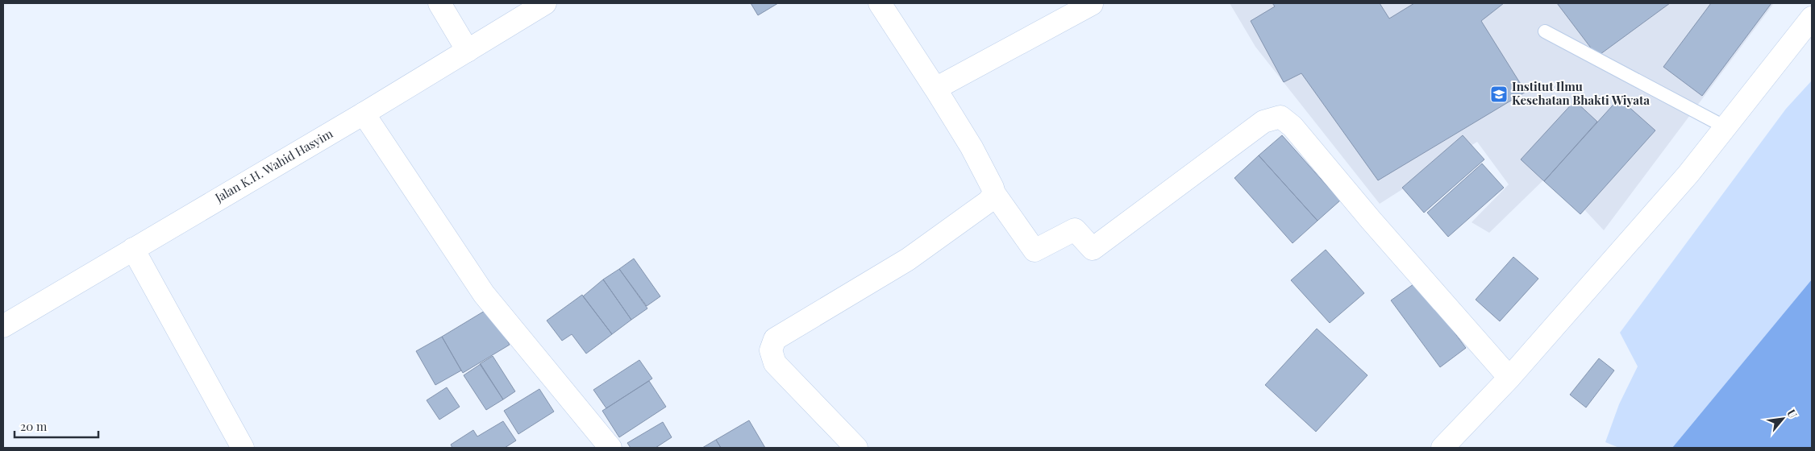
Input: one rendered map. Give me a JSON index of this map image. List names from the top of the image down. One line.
{"streets":{"street":["Jalan K.H. Wahid Hasyim"]},"places":{"school or university":["Institut Ilmu Kesehatan Bhakti Wiyata"]},"scale_bar":"20 m","north":"top right"}
